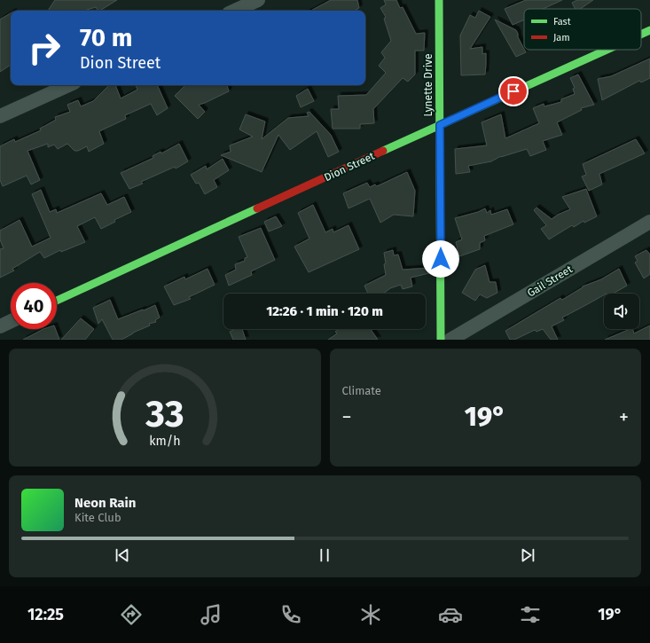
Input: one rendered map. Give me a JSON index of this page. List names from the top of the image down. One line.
{"streets":{"street":["Lynette Drive","Dion Street","Gail Street"]},"crossings":[["Lynette Drive","Dion Street"]],"legend":["Fast","Jam"],"page":{"turn":["70 m","Dion Street"],"limit":"40","trip":"12:26 · 1 min · 120 m","tile":"Climate","heat":["−","19°","+"],"song":["Neon Rain","Kite Club"],"tabs":["12:25","19°"],"gauge":["33","km/h"]}}
